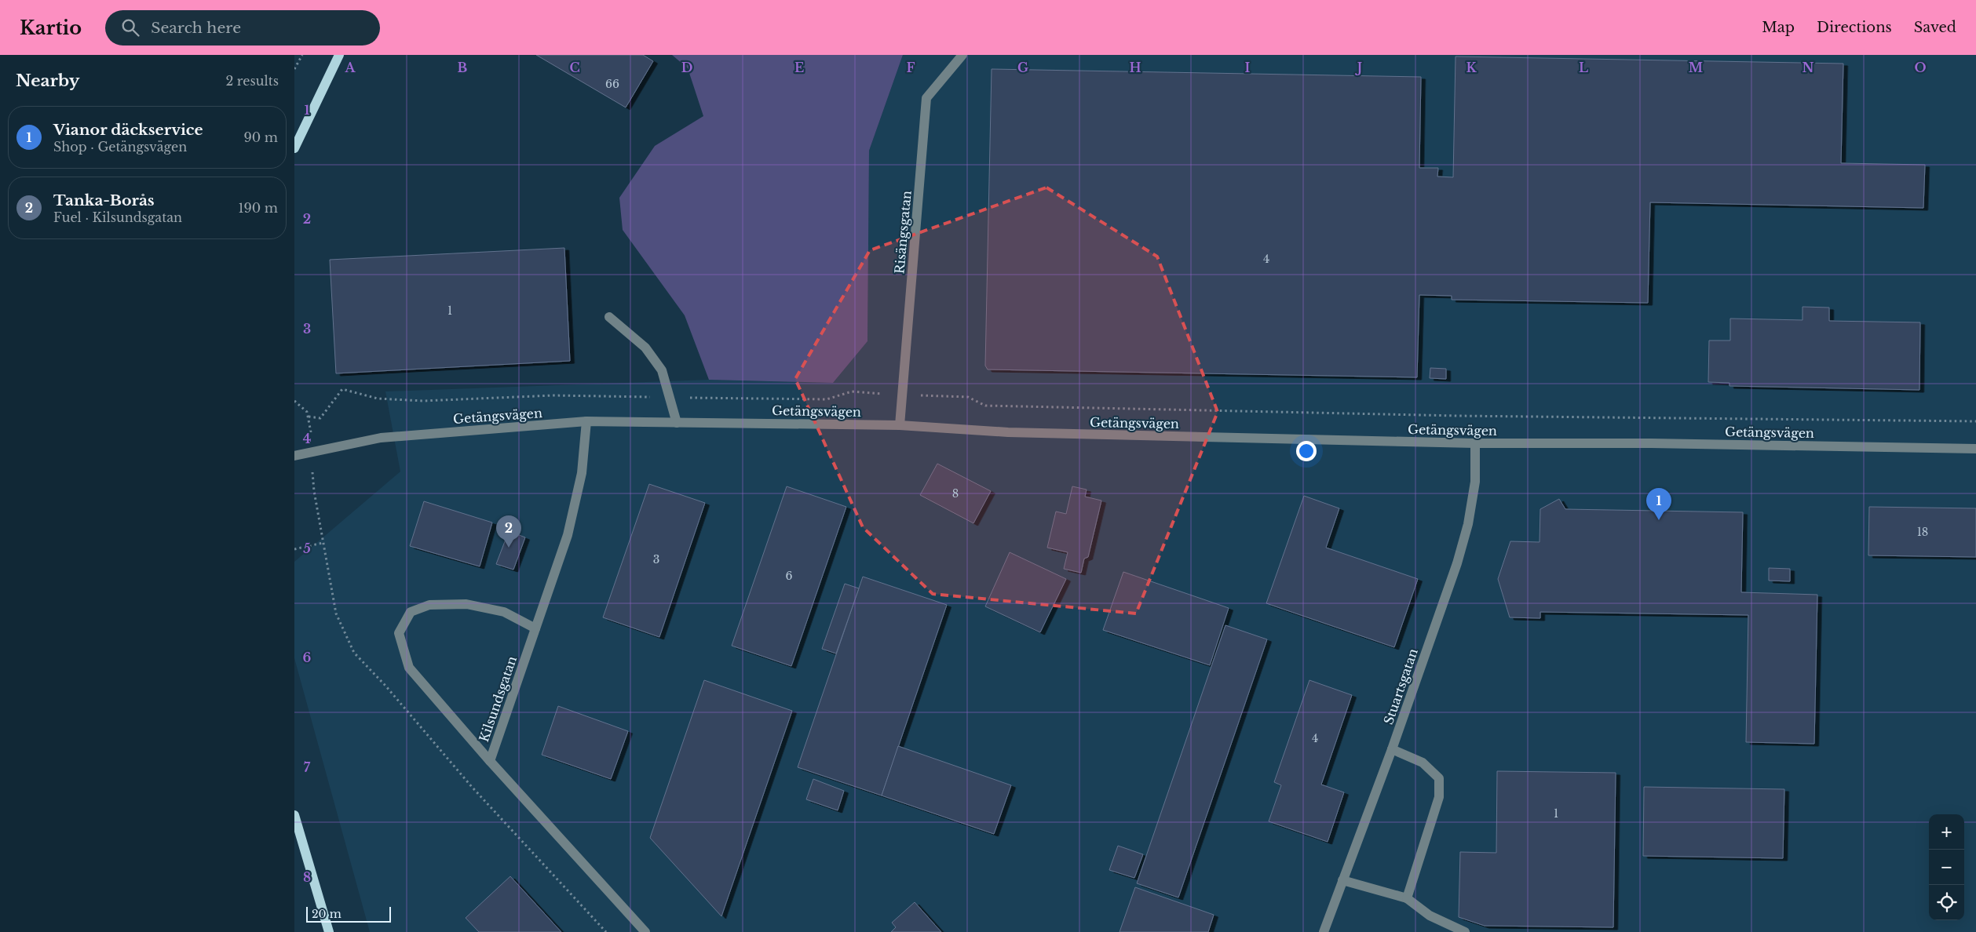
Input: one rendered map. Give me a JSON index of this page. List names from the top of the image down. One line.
{"streets":{"street":["Risängsgatan","Getängsvägen","Stuartsgatan","Kilsundsgatan"]},"crossings":[["Risängsgatan","Getängsvägen"],["Getängsvägen","Stuartsgatan"],["Getängsvägen","Kilsundsgatan"]],"house_numbers":["66","4","1","8","18","3","6","4","1"],"scale_bar":"20 m","page":{"header":"Kartio","search":"Search here","nav":["Map","Directions","Saved"],"heading":["Nearby","2 results"],"list":[{"mark":"1","name":"Vianor däckservice","note":"Shop · Getängsvägen","value":"90 m"},{"mark":"2","name":"Tanka-Borås","note":"Fuel · Kilsundsgatan","value":"190 m"}],"pins":["1","2"],"map_buttons":["+","−"],"scale":"20 m"},"grid":{"columns":["A","B","C","D","E","F","G","H","I","J","K","L","M","N","O"],"rows":["1","2","3","4","5","6","7","8"]}}
